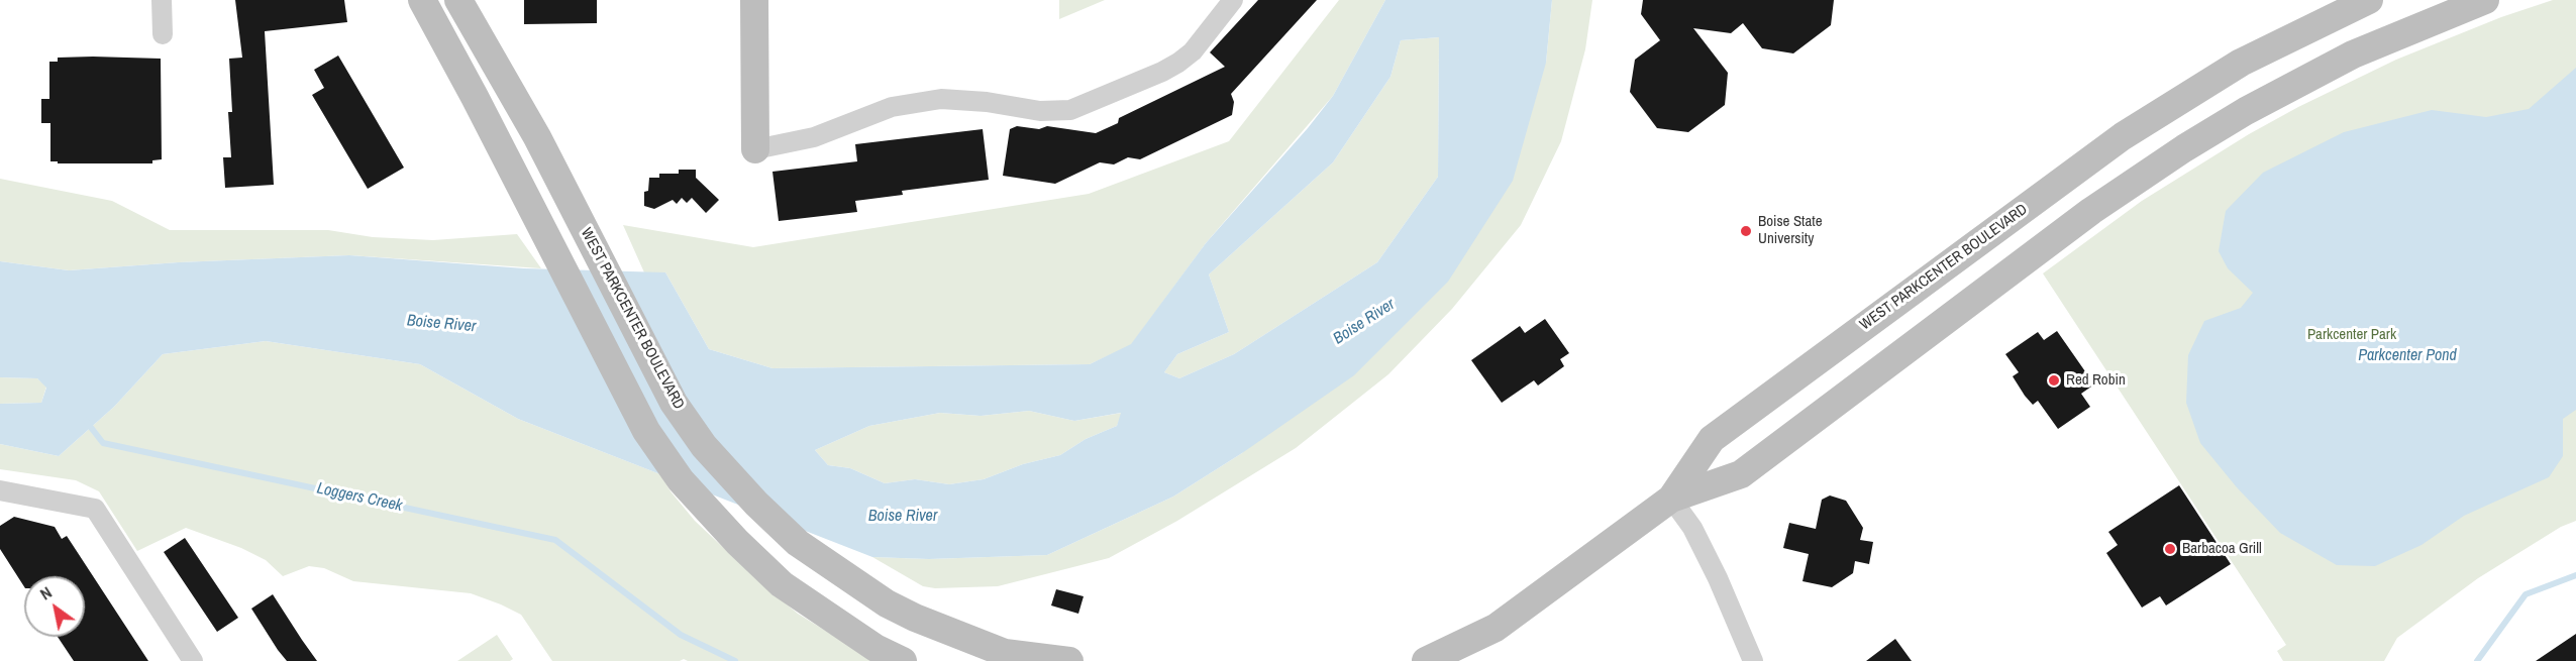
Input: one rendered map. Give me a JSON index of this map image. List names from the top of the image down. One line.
{"streets":{"main road":["WEST PARKCENTER BOULEVARD"]},"water":["Boise River","Parkcenter Pond","Loggers Creek"],"parks":["Parkcenter Park"],"places":["Boise State University","Red Robin","Barbacoa Grill"],"north":"top left"}
